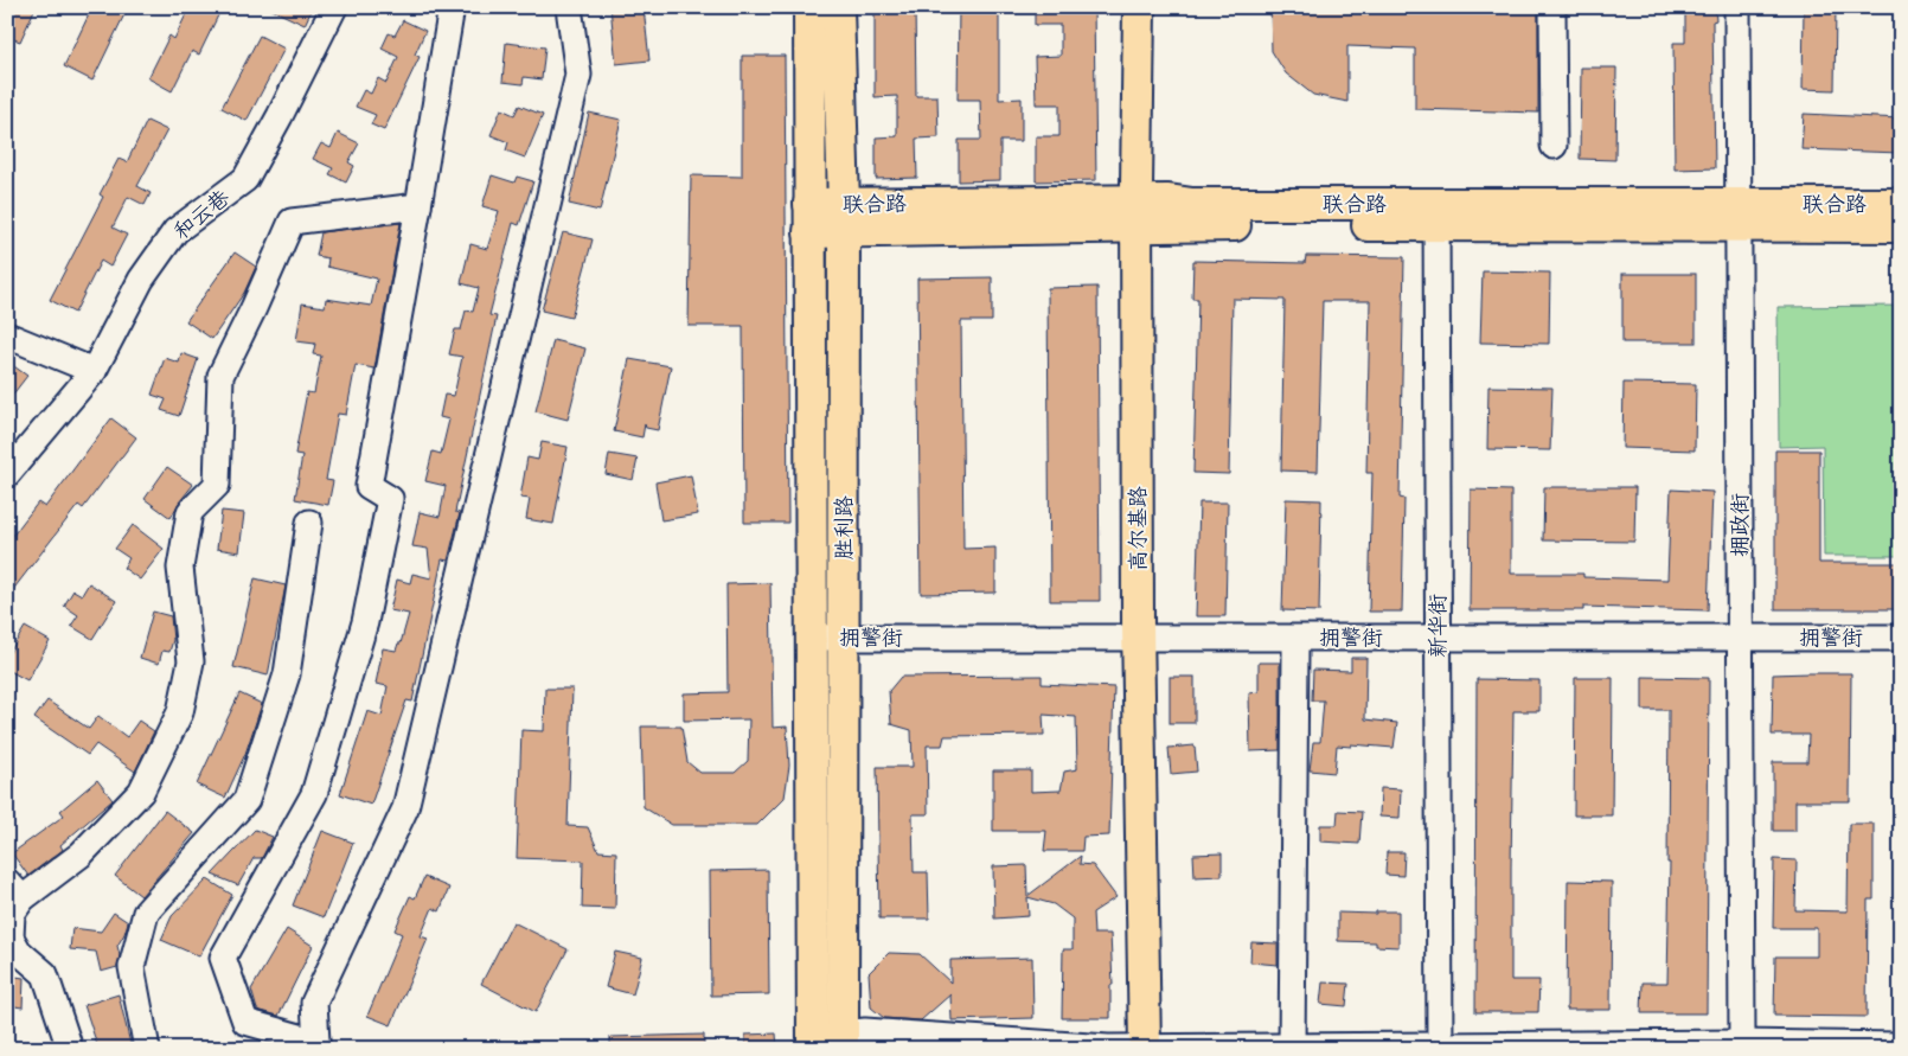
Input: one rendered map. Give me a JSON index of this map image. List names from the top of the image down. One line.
{"streets":{"main road":["联合路","胜利路","高尔基路"],"street":["和云巷","拥政街","新华街","拥警街"]},"crossings":[["联合路","拥政街"],["联合路","胜利路"],["联合路","高尔基路"],["联合路","新华街"],["拥政街","拥警街"],["胜利路","拥警街"],["高尔基路","拥警街"],["新华街","拥警街"]]}
